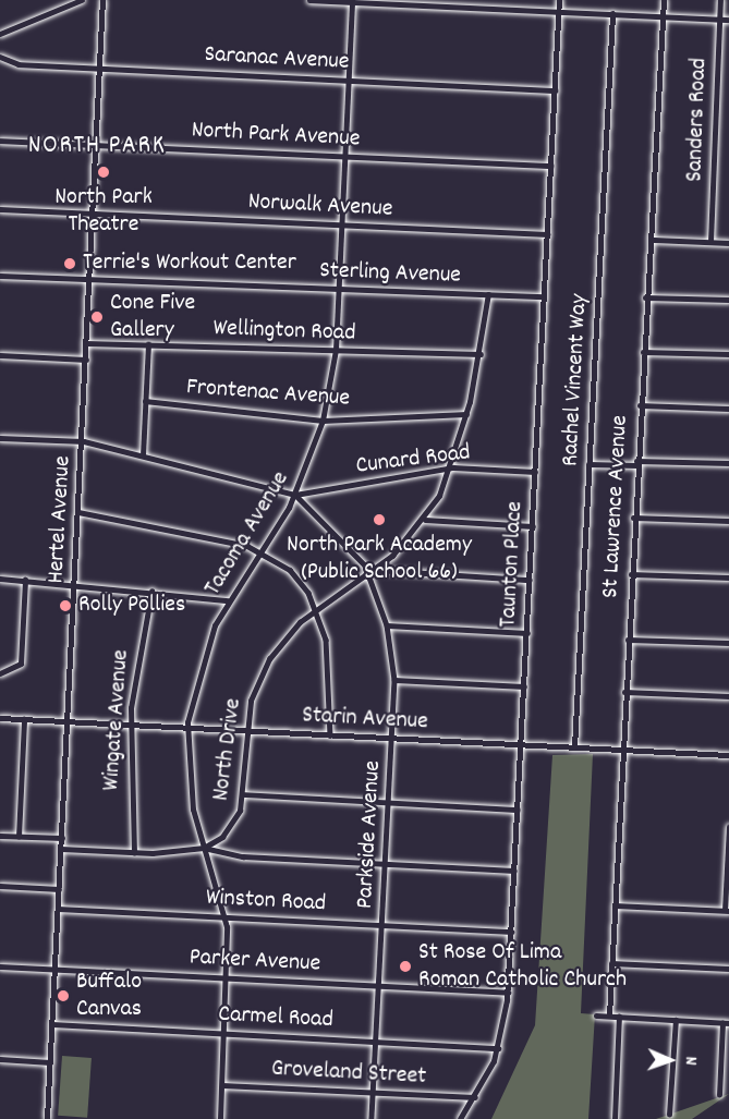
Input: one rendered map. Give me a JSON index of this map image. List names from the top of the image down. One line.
{"streets":{"street":["Saranac Avenue","Sanders Road","North Park Avenue","Norwalk Avenue","Sterling Avenue","Wellington Road","Rachel Vincent Way","Frontenac Avenue","Cunard Road","St Lawrence Avenue","Hertel Avenue","Tacoma Avenue","Taunton Place","Starin Avenue","Wingate Avenue","North Drive","Parkside Avenue","Winston Road","Parker Avenue","Carmel Road","Groveland Street"]},"crossings":[["Saranac Avenue","Hertel Avenue"],["Saranac Avenue","Tacoma Avenue"],["Saranac Avenue","Taunton Place"],["North Park Avenue","Hertel Avenue"],["North Park Avenue","Tacoma Avenue"],["North Park Avenue","Taunton Place"],["Norwalk Avenue","Hertel Avenue"],["Norwalk Avenue","Tacoma Avenue"],["Norwalk Avenue","Taunton Place"],["Sterling Avenue","Hertel Avenue"],["Sterling Avenue","Tacoma Avenue"],["Sterling Avenue","Taunton Place"],["Wellington Road","Hertel Avenue"],["Wellington Road","Tacoma Avenue"],["Rachel Vincent Way","Starin Avenue"],["Frontenac Avenue","Tacoma Avenue"],["Cunard Road","Tacoma Avenue"],["Cunard Road","Taunton Place"],["Cunard Road","Parkside Avenue"],["St Lawrence Avenue","Starin Avenue"],["Hertel Avenue","Starin Avenue"],["Hertel Avenue","Parkside Avenue"],["Hertel Avenue","Winston Road"],["Hertel Avenue","Parker Avenue"],["Hertel Avenue","Carmel Road"],["Tacoma Avenue","Starin Avenue"],["Tacoma Avenue","North Drive"],["Tacoma Avenue","Parkside Avenue"],["Tacoma Avenue","Winston Road"],["Tacoma Avenue","Parker Avenue"],["Tacoma Avenue","Carmel Road"],["Tacoma Avenue","Groveland Street"],["Taunton Place","Starin Avenue"],["Taunton Place","Winston Road"],["Taunton Place","Parker Avenue"],["Taunton Place","Carmel Road"],["Taunton Place","Groveland Street"],["Starin Avenue","Wingate Avenue"],["Starin Avenue","North Drive"],["Starin Avenue","Parkside Avenue"],["North Drive","Parkside Avenue"],["Parkside Avenue","Winston Road"],["Parkside Avenue","Parker Avenue"],["Parkside Avenue","Carmel Road"],["Parkside Avenue","Groveland Street"]],"districts":["NORTH PARK"],"places":["North Park Theatre","Terrie's Workout Center","Cone Five Gallery","North Park Academy (Public School 66)","Rolly Pollies","St Rose Of Lima Roman Catholic Church","Buffalo Canvas"],"north":"right"}
